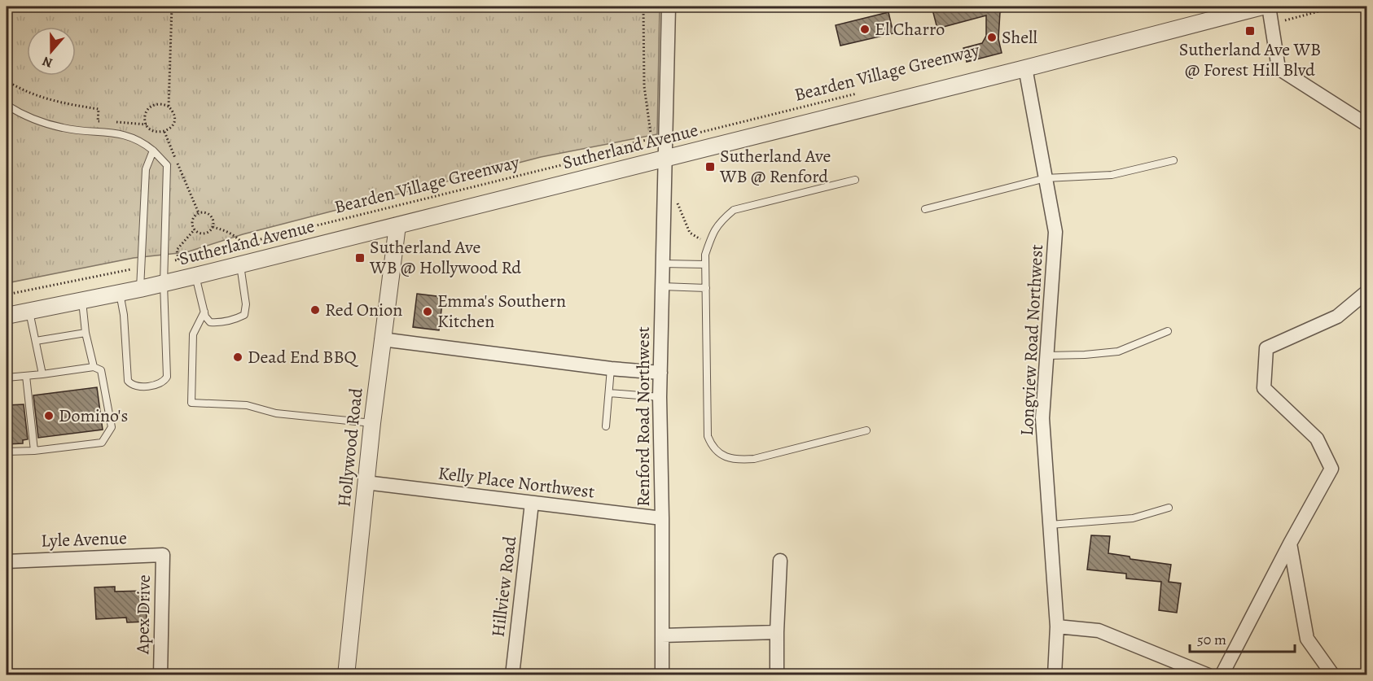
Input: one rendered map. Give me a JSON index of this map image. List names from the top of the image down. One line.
{"streets":{"street":["Sutherland Avenue","Longview Road Northwest","Renford Road Northwest","Hollywood Road","Kelly Place Northwest","Lyle Avenue","Hillview Road","Apex Drive"],"path":["Bearden Village Greenway"]},"crossings":[["Bearden Village Greenway","Renford Road Northwest"],["Sutherland Avenue","Longview Road Northwest"],["Sutherland Avenue","Renford Road Northwest"],["Sutherland Avenue","Hollywood Road"],["Renford Road Northwest","Kelly Place Northwest"],["Hollywood Road","Kelly Place Northwest"],["Kelly Place Northwest","Hillview Road"],["Lyle Avenue","Apex Drive"]],"places":{"other":["El Charro","Shell","Red Onion","Emma's Southern Kitchen","Dead End BBQ","Domino's"],"transit":["Sutherland Ave WB @ Forest Hill Blvd","Sutherland Ave WB @ Renford","Sutherland Ave WB @ Hollywood Rd"]},"scale_bar":"50 m","north":"bottom"}
